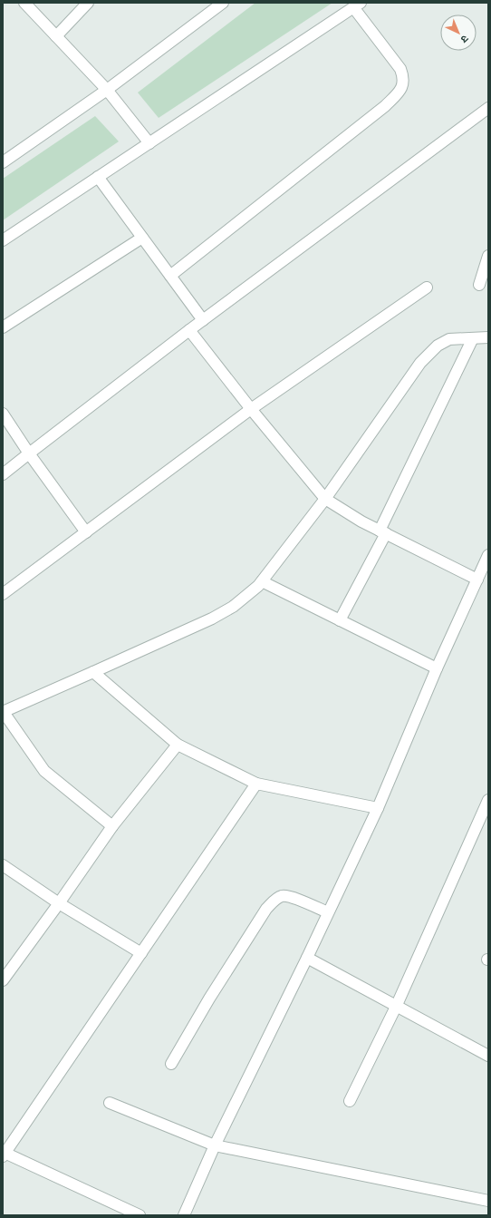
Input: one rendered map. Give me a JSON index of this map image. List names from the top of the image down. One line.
{"north":"bottom right"}
